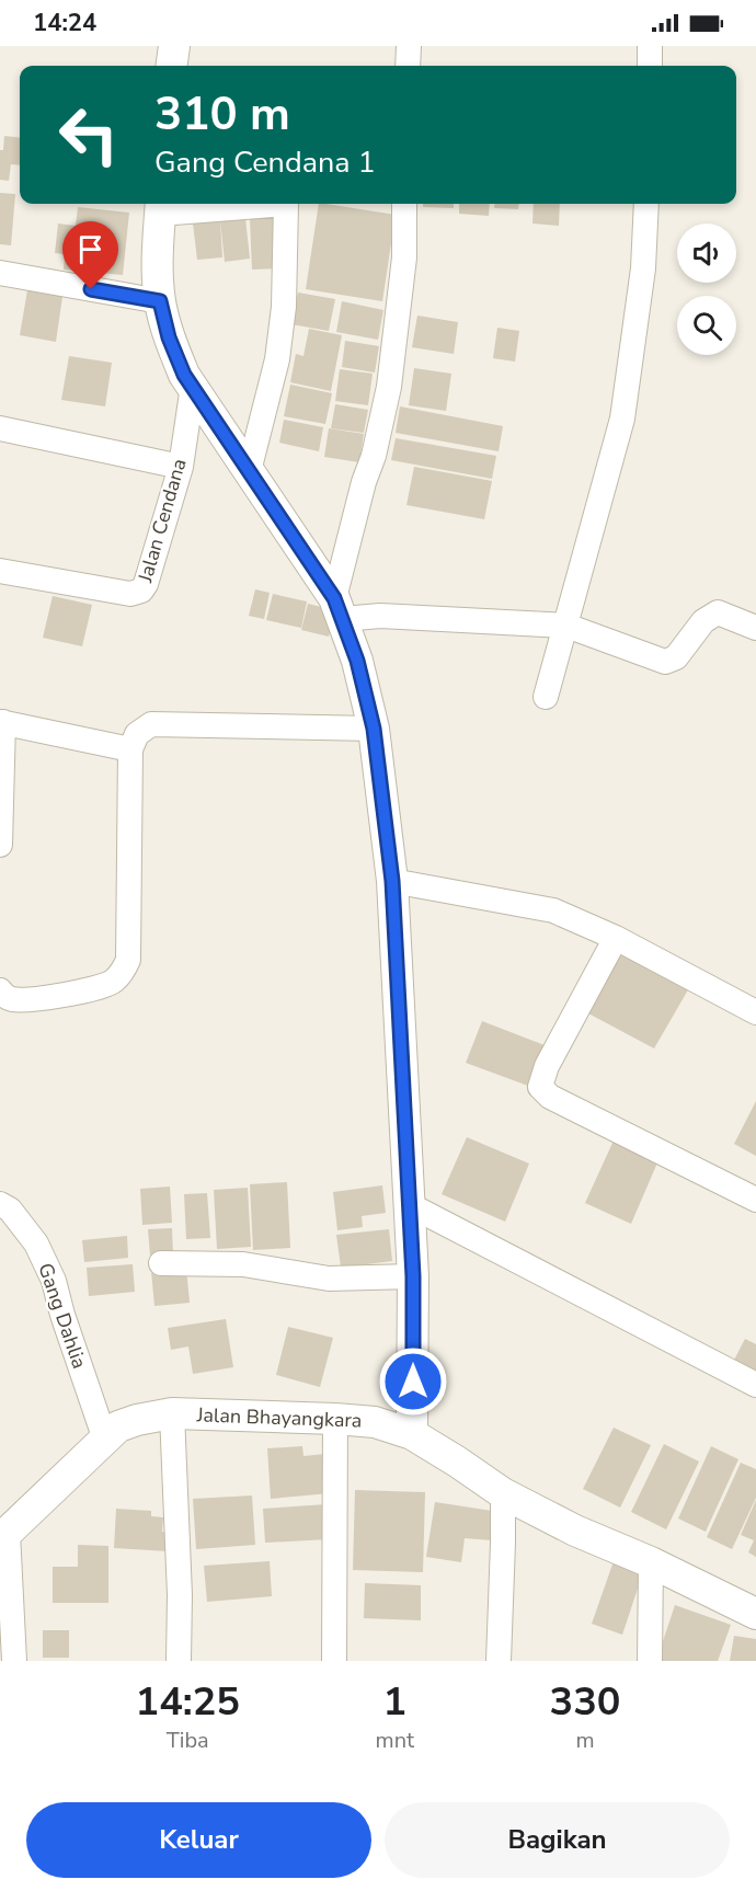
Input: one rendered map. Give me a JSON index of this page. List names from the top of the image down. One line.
{"streets":{"street":["Jalan Cendana","Gang Dahlia","Jalan Bhayangkara"]},"crossings":[["Gang Dahlia","Jalan Bhayangkara"]],"page":{"status":"14:24","turn":["310 m","Gang Cendana 1"],"eta":["14:25","Tiba","1","mnt","330","m"],"buttons":["Keluar","Bagikan"]}}
